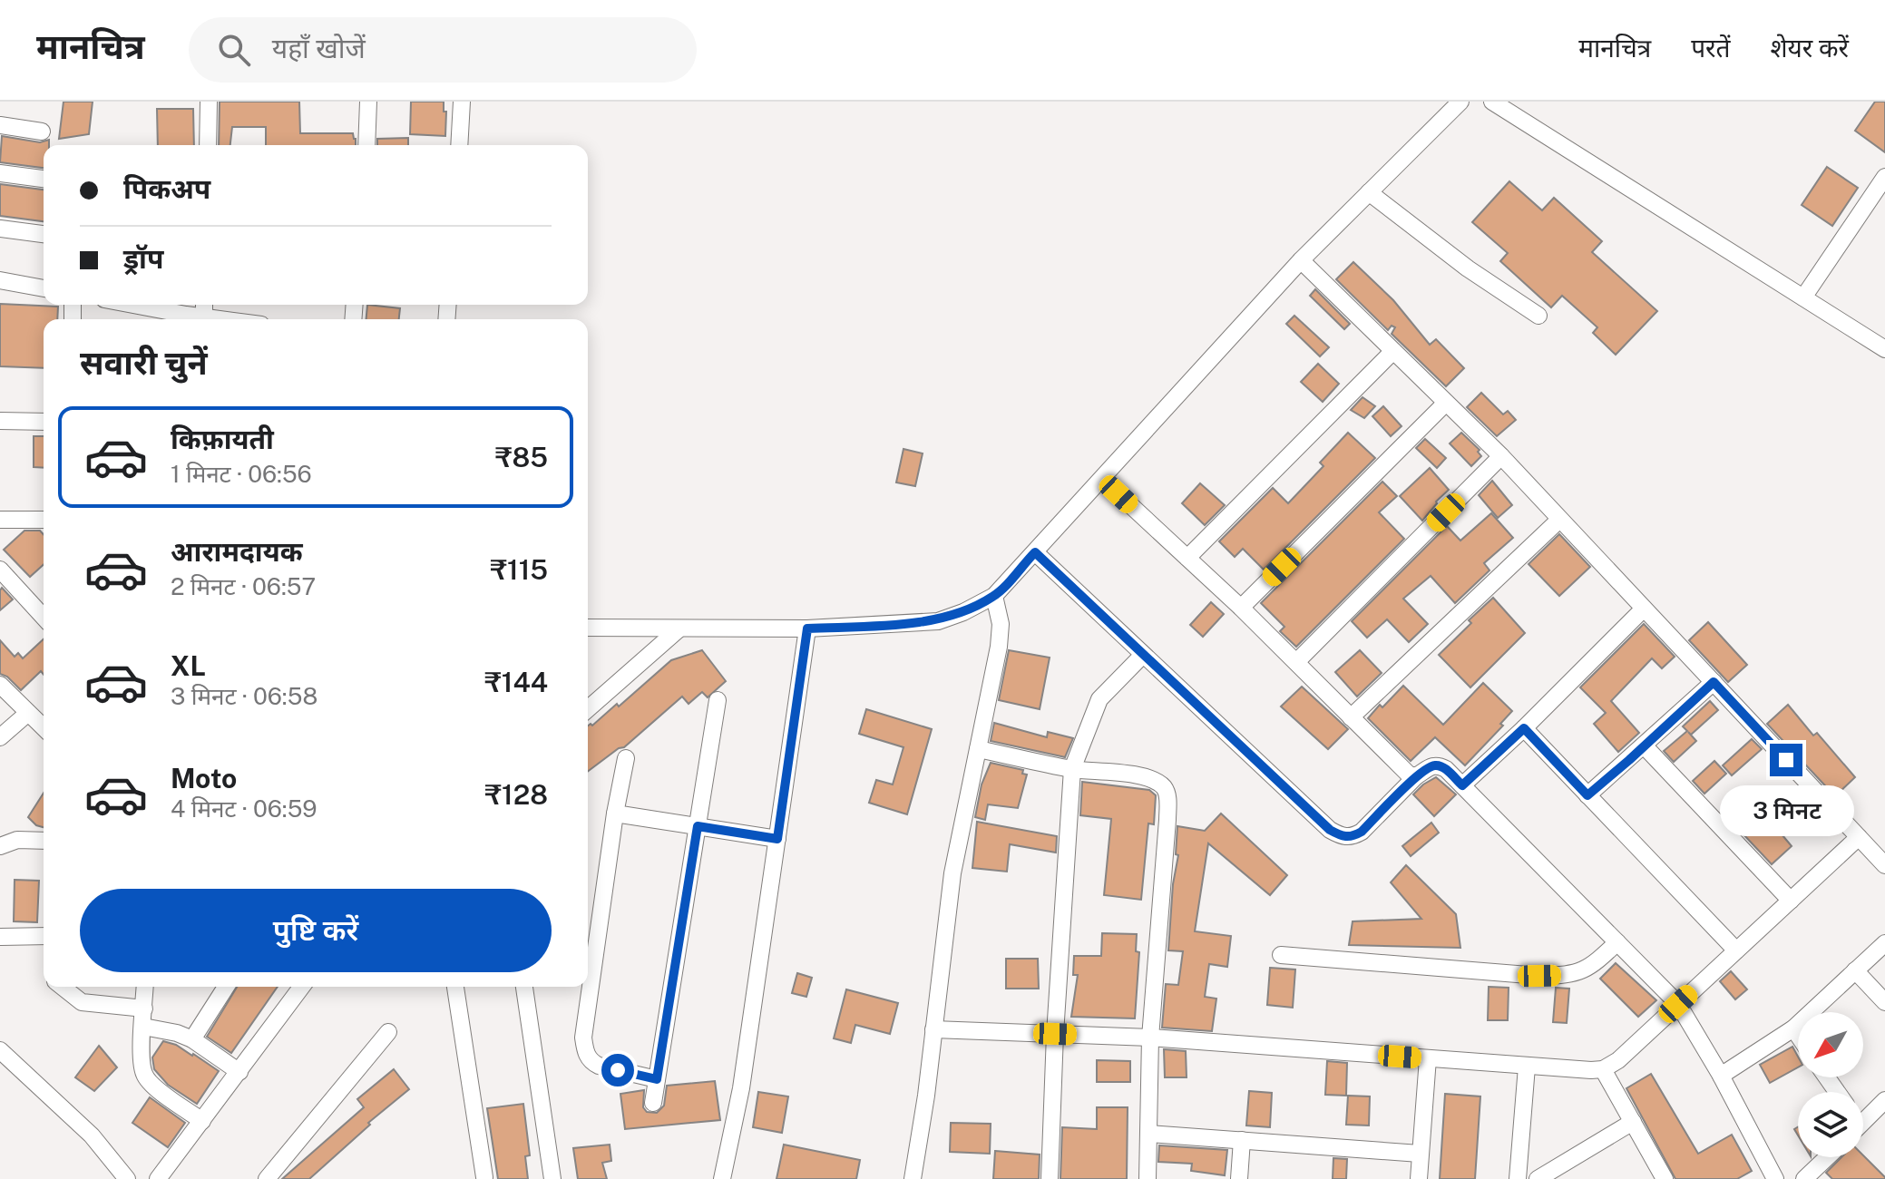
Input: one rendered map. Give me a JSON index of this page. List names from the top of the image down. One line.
{"north":"bottom left","page":{"header":"मानचित्र","search":"यहाँ खोजें","nav":["मानचित्र","परतें","शेयर करें"],"banner":["पिकअप","ड्रॉप"],"heading":"सवारी चुनें","list":[{"name":"किफ़ायती","note":"1 मिनट · 06:56","value":"₹85"},{"name":"आरामदायक","note":"2 मिनट · 06:57","value":"₹115"},{"name":"XL","note":"3 मिनट · 06:58","value":"₹144"},{"name":"Moto","note":"4 मिनट · 06:59","value":"₹128"}],"bubble":"3 मिनट","buttons":"पुष्टि करें"}}
